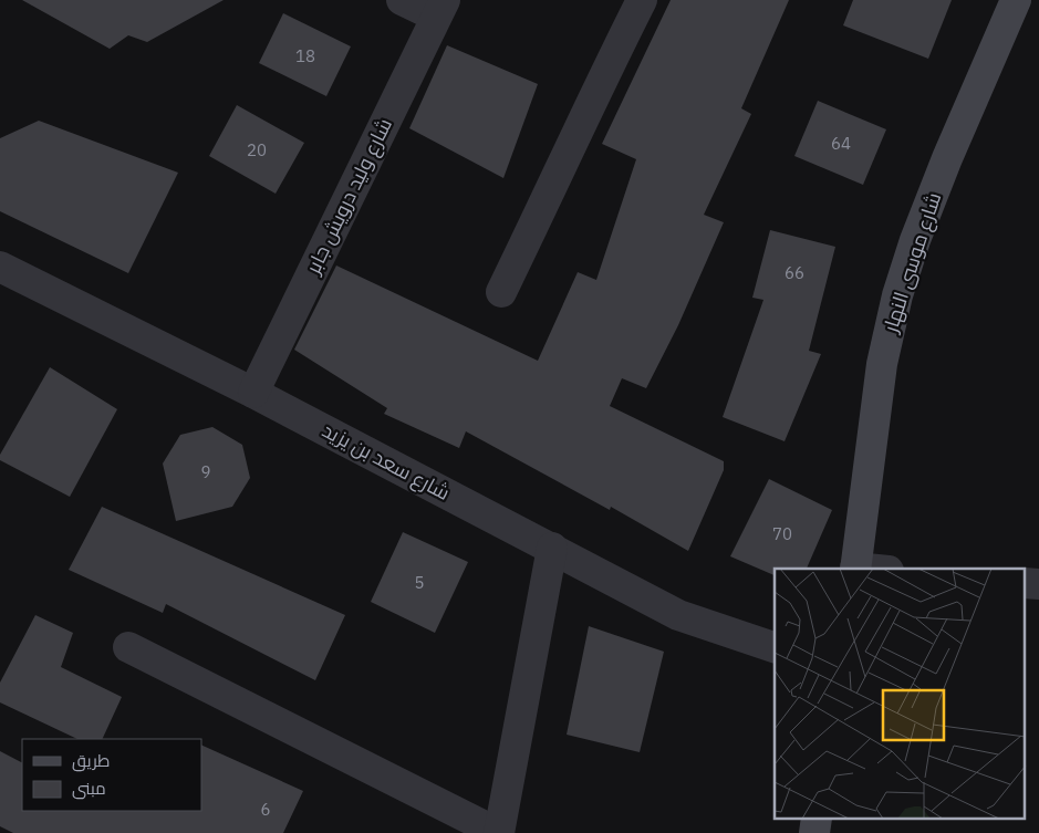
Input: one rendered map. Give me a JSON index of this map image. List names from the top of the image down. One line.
{"streets":{"street":["شارع وليد درويش جابر","شارع موسى النهار","شارع سعد بن يزيد"]},"crossings":[["شارع وليد درويش جابر","شارع سعد بن يزيد"]],"house_numbers":["18","64","20","66","9","70","5","6"],"legend":["طريق","مبنى"]}
